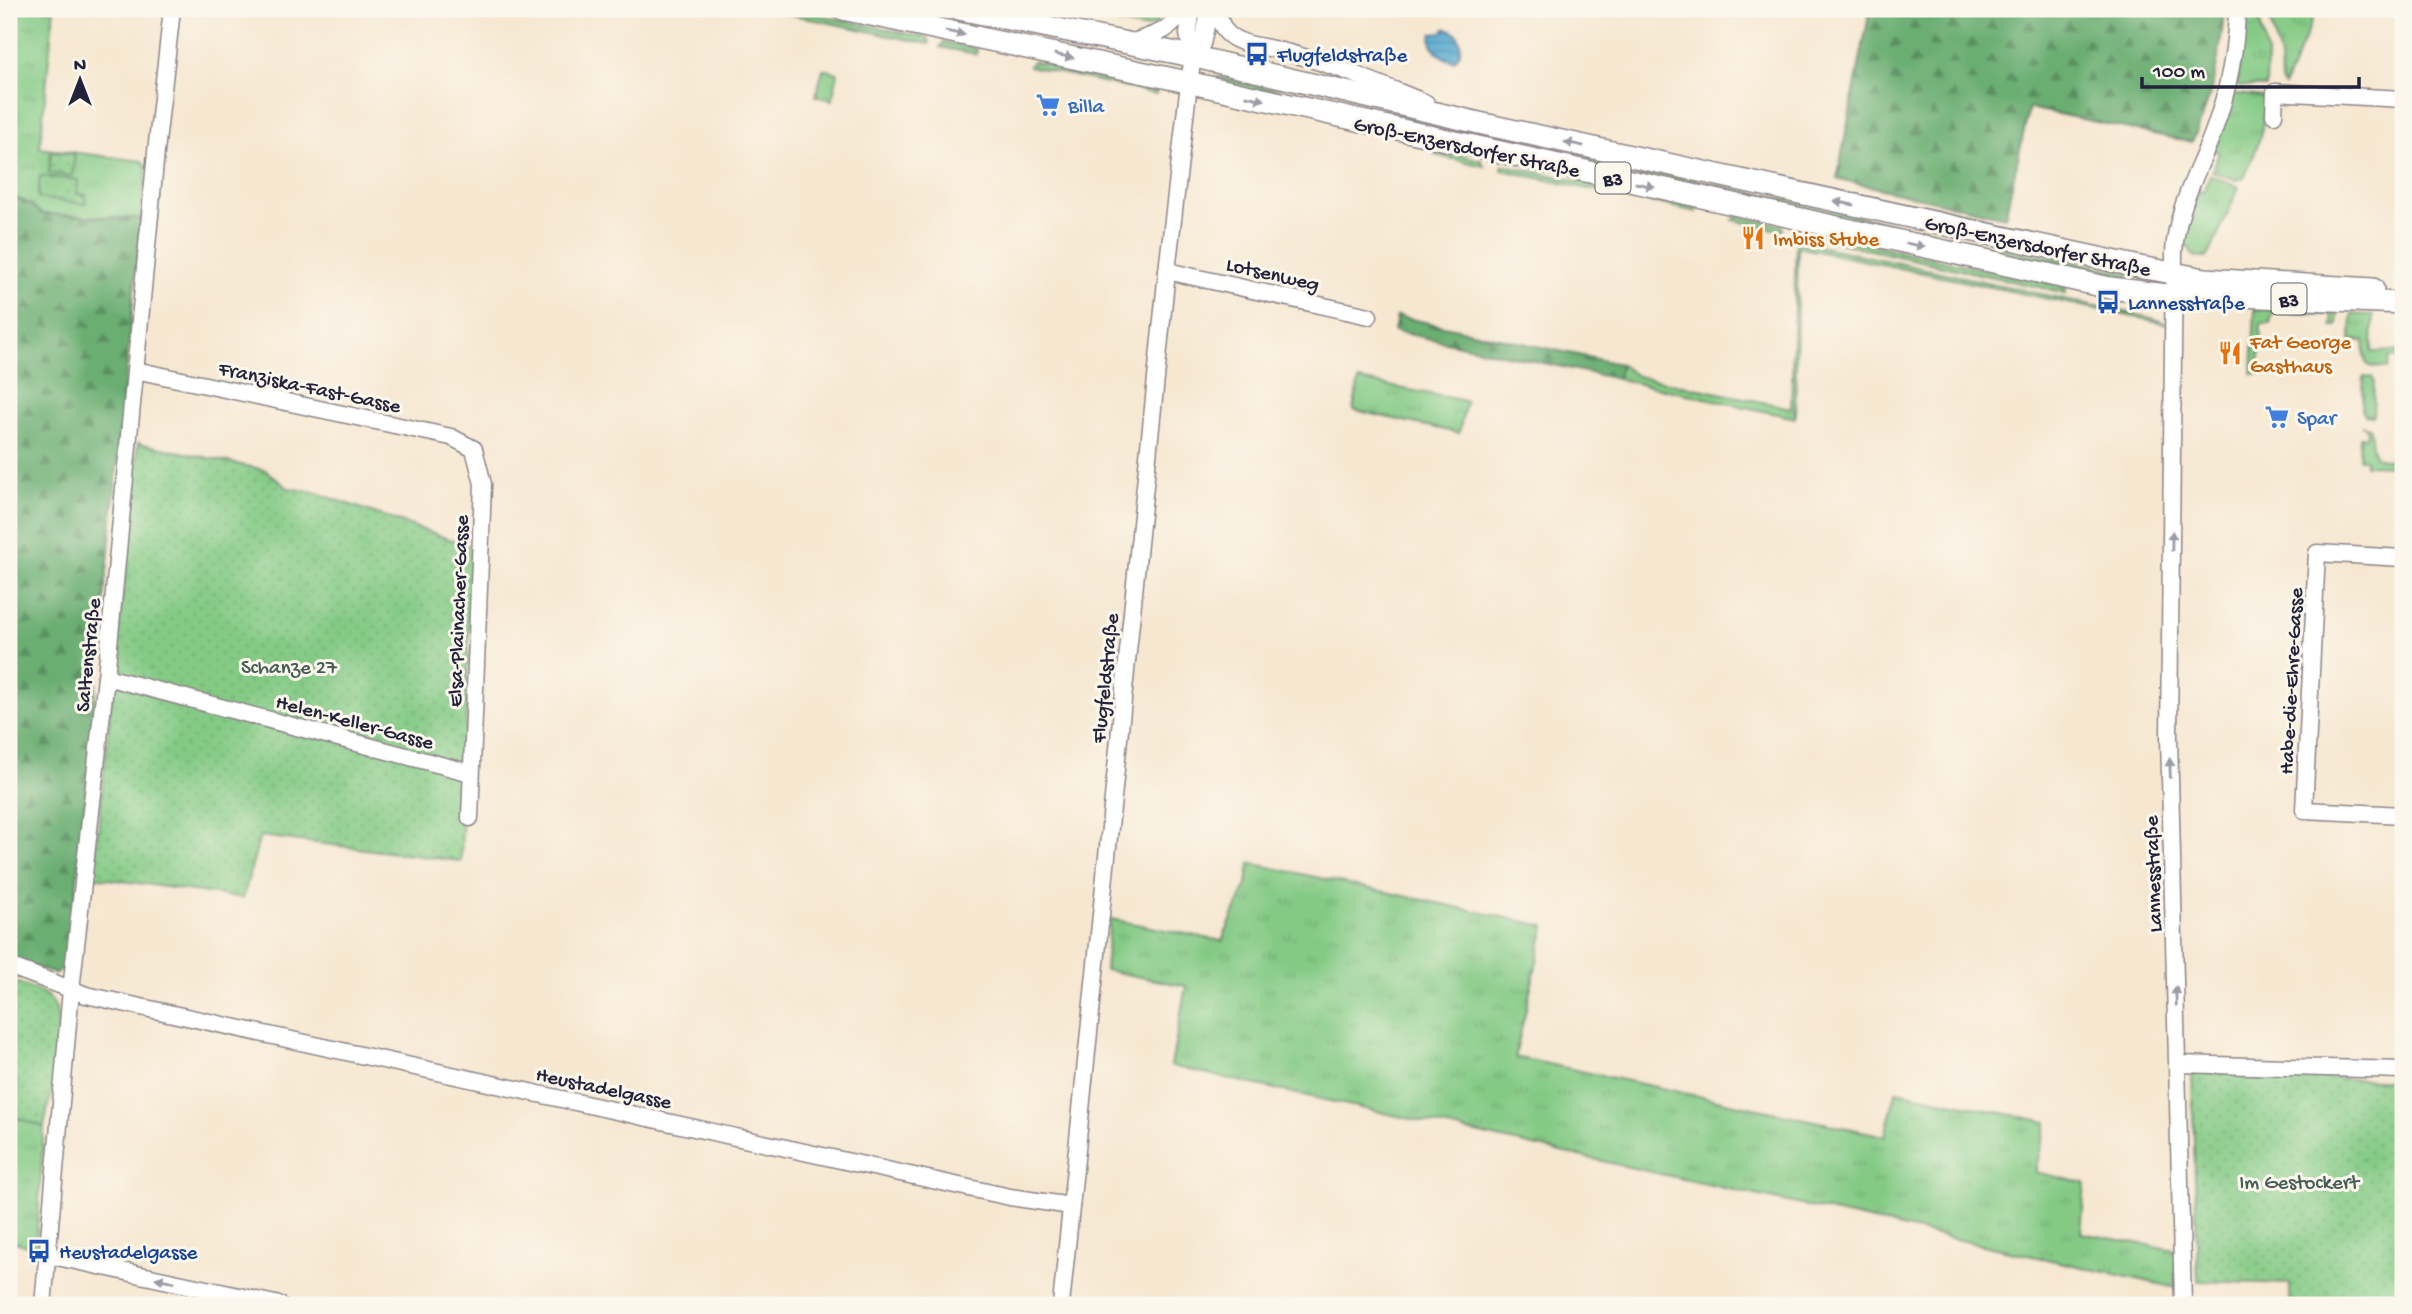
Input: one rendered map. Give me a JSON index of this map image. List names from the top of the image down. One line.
{"streets":{"main road":["Groß-Enzersdorfer Straße","B3"],"street":["Lotsenweg","Franziska-Fast-Gasse","Elsa-Plainacher-Gasse","Saltenstraße","Flugfeldstraße","Habe-die-Ehre-Gasse","Helen-Keller-Gasse","Lannesstraße","Heustadelgasse"]},"crossings":[["Groß-Enzersdorfer Straße","B3"],["Groß-Enzersdorfer Straße","Flugfeldstraße"],["Groß-Enzersdorfer Straße","Lannesstraße"],["B3","Lannesstraße"],["Lotsenweg","Flugfeldstraße"],["Franziska-Fast-Gasse","Elsa-Plainacher-Gasse"],["Franziska-Fast-Gasse","Saltenstraße"],["Elsa-Plainacher-Gasse","Helen-Keller-Gasse"],["Saltenstraße","Helen-Keller-Gasse"],["Saltenstraße","Heustadelgasse"],["Flugfeldstraße","Heustadelgasse"]],"one_way":["Lannesstraße"],"parks":["Schanze 27","Im Gestockert"],"places":{"bus stop":["Flugfeldstraße","Lannesstraße","Heustadelgasse"],"supermarket":["Billa","Spar"],"restaurant":["Imbiss Stube","Fat George Gasthaus"]},"scale_bar":"100 m","north":"top"}
